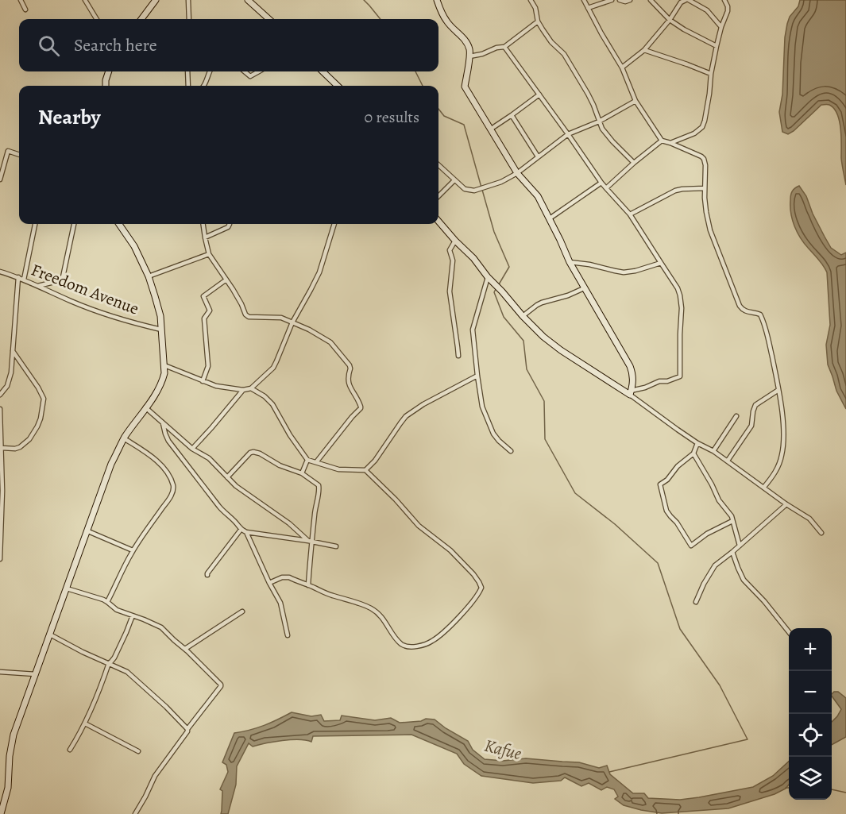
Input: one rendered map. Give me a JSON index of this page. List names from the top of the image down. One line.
{"streets":{"street":["Freedom Avenue"]},"water":["Kafue"],"page":{"search":"Search here","heading":["Nearby","0 results"],"map_buttons":["+","−"]}}
